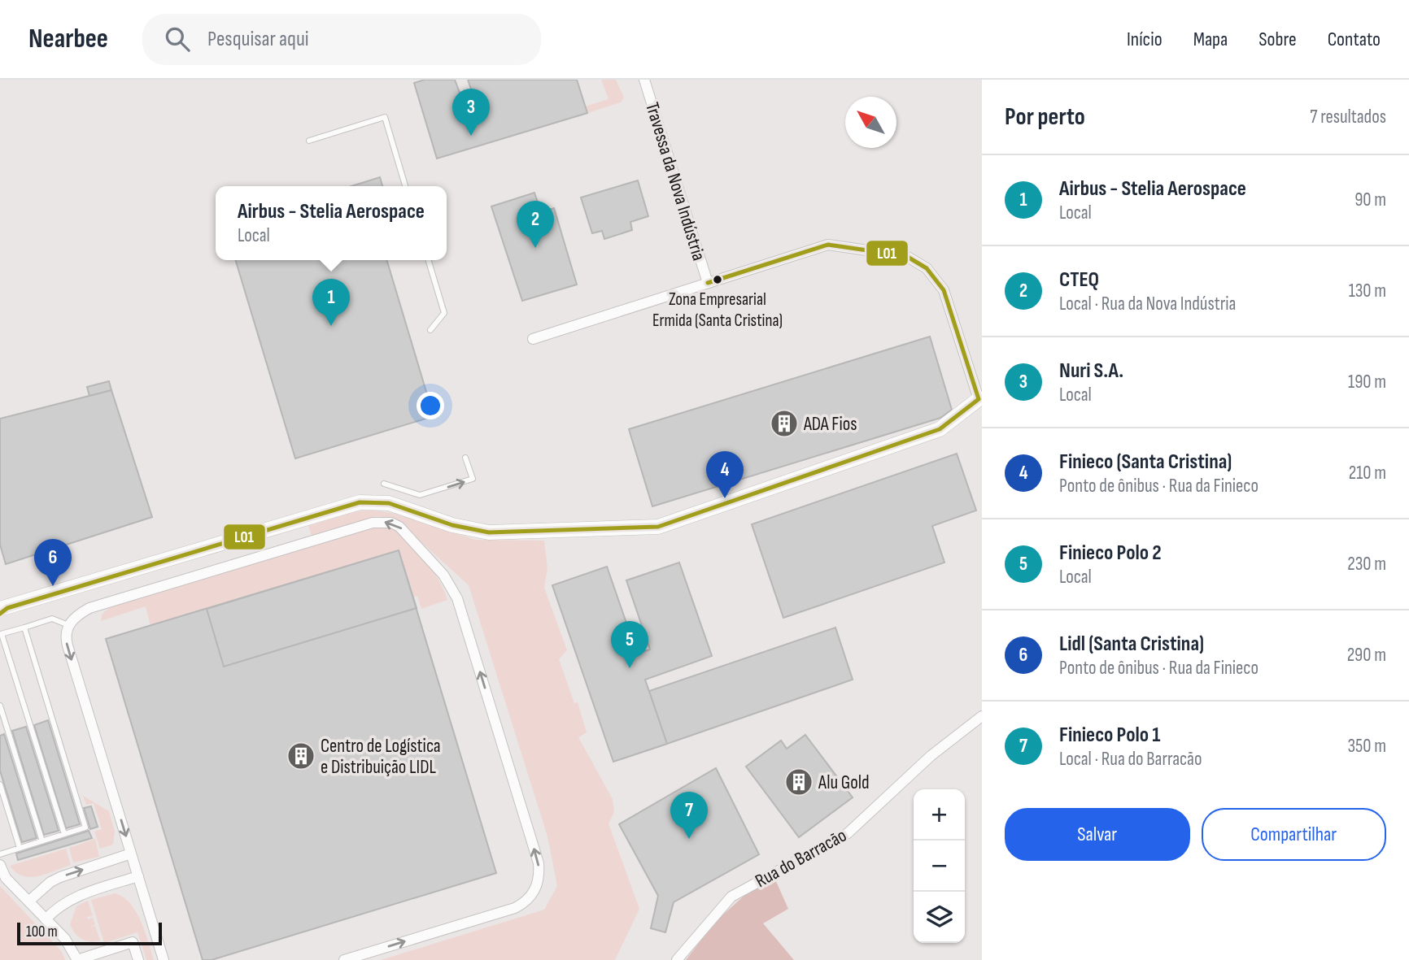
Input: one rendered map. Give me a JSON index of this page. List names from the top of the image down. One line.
{"streets":{"street":["Travessa da Nova Indústria","Rua do Barracão"]},"places":{"other":["Zona Empresarial Ermida (Santa Cristina)"],"building":["ADA Fios","Centro de Logística e Distribuição LIDL","Alu Gold"]},"lines":["transit line L01"],"scale_bar":"100 m","north":"top left","page":{"header":"Nearbee","search":"Pesquisar aqui","nav":["Início","Mapa","Sobre","Contato"],"heading":["Por perto","7 resultados"],"pins":["3","2","1","4","6","5","7"],"list":[{"mark":"1","name":"Airbus - Stelia Aerospace","note":"Local","value":"90 m"},{"mark":"2","name":"CTEQ","note":"Local · Rua da Nova Indústria","value":"130 m"},{"mark":"3","name":"Nuri S.A.","note":"Local","value":"190 m"},{"mark":"4","name":"Finieco (Santa Cristina)","note":"Ponto de ônibus · Rua da Finieco","value":"210 m"},{"mark":"5","name":"Finieco Polo 2","note":"Local","value":"230 m"},{"mark":"6","name":"Lidl (Santa Cristina)","note":"Ponto de ônibus · Rua da Finieco","value":"290 m"},{"mark":"7","name":"Finieco Polo 1","note":"Local · Rua do Barracão","value":"350 m"}],"popup":["Airbus - Stelia Aerospace","Local"],"map_buttons":["+","−"],"buttons":["Salvar","Compartilhar"],"scale":"100 m"}}
